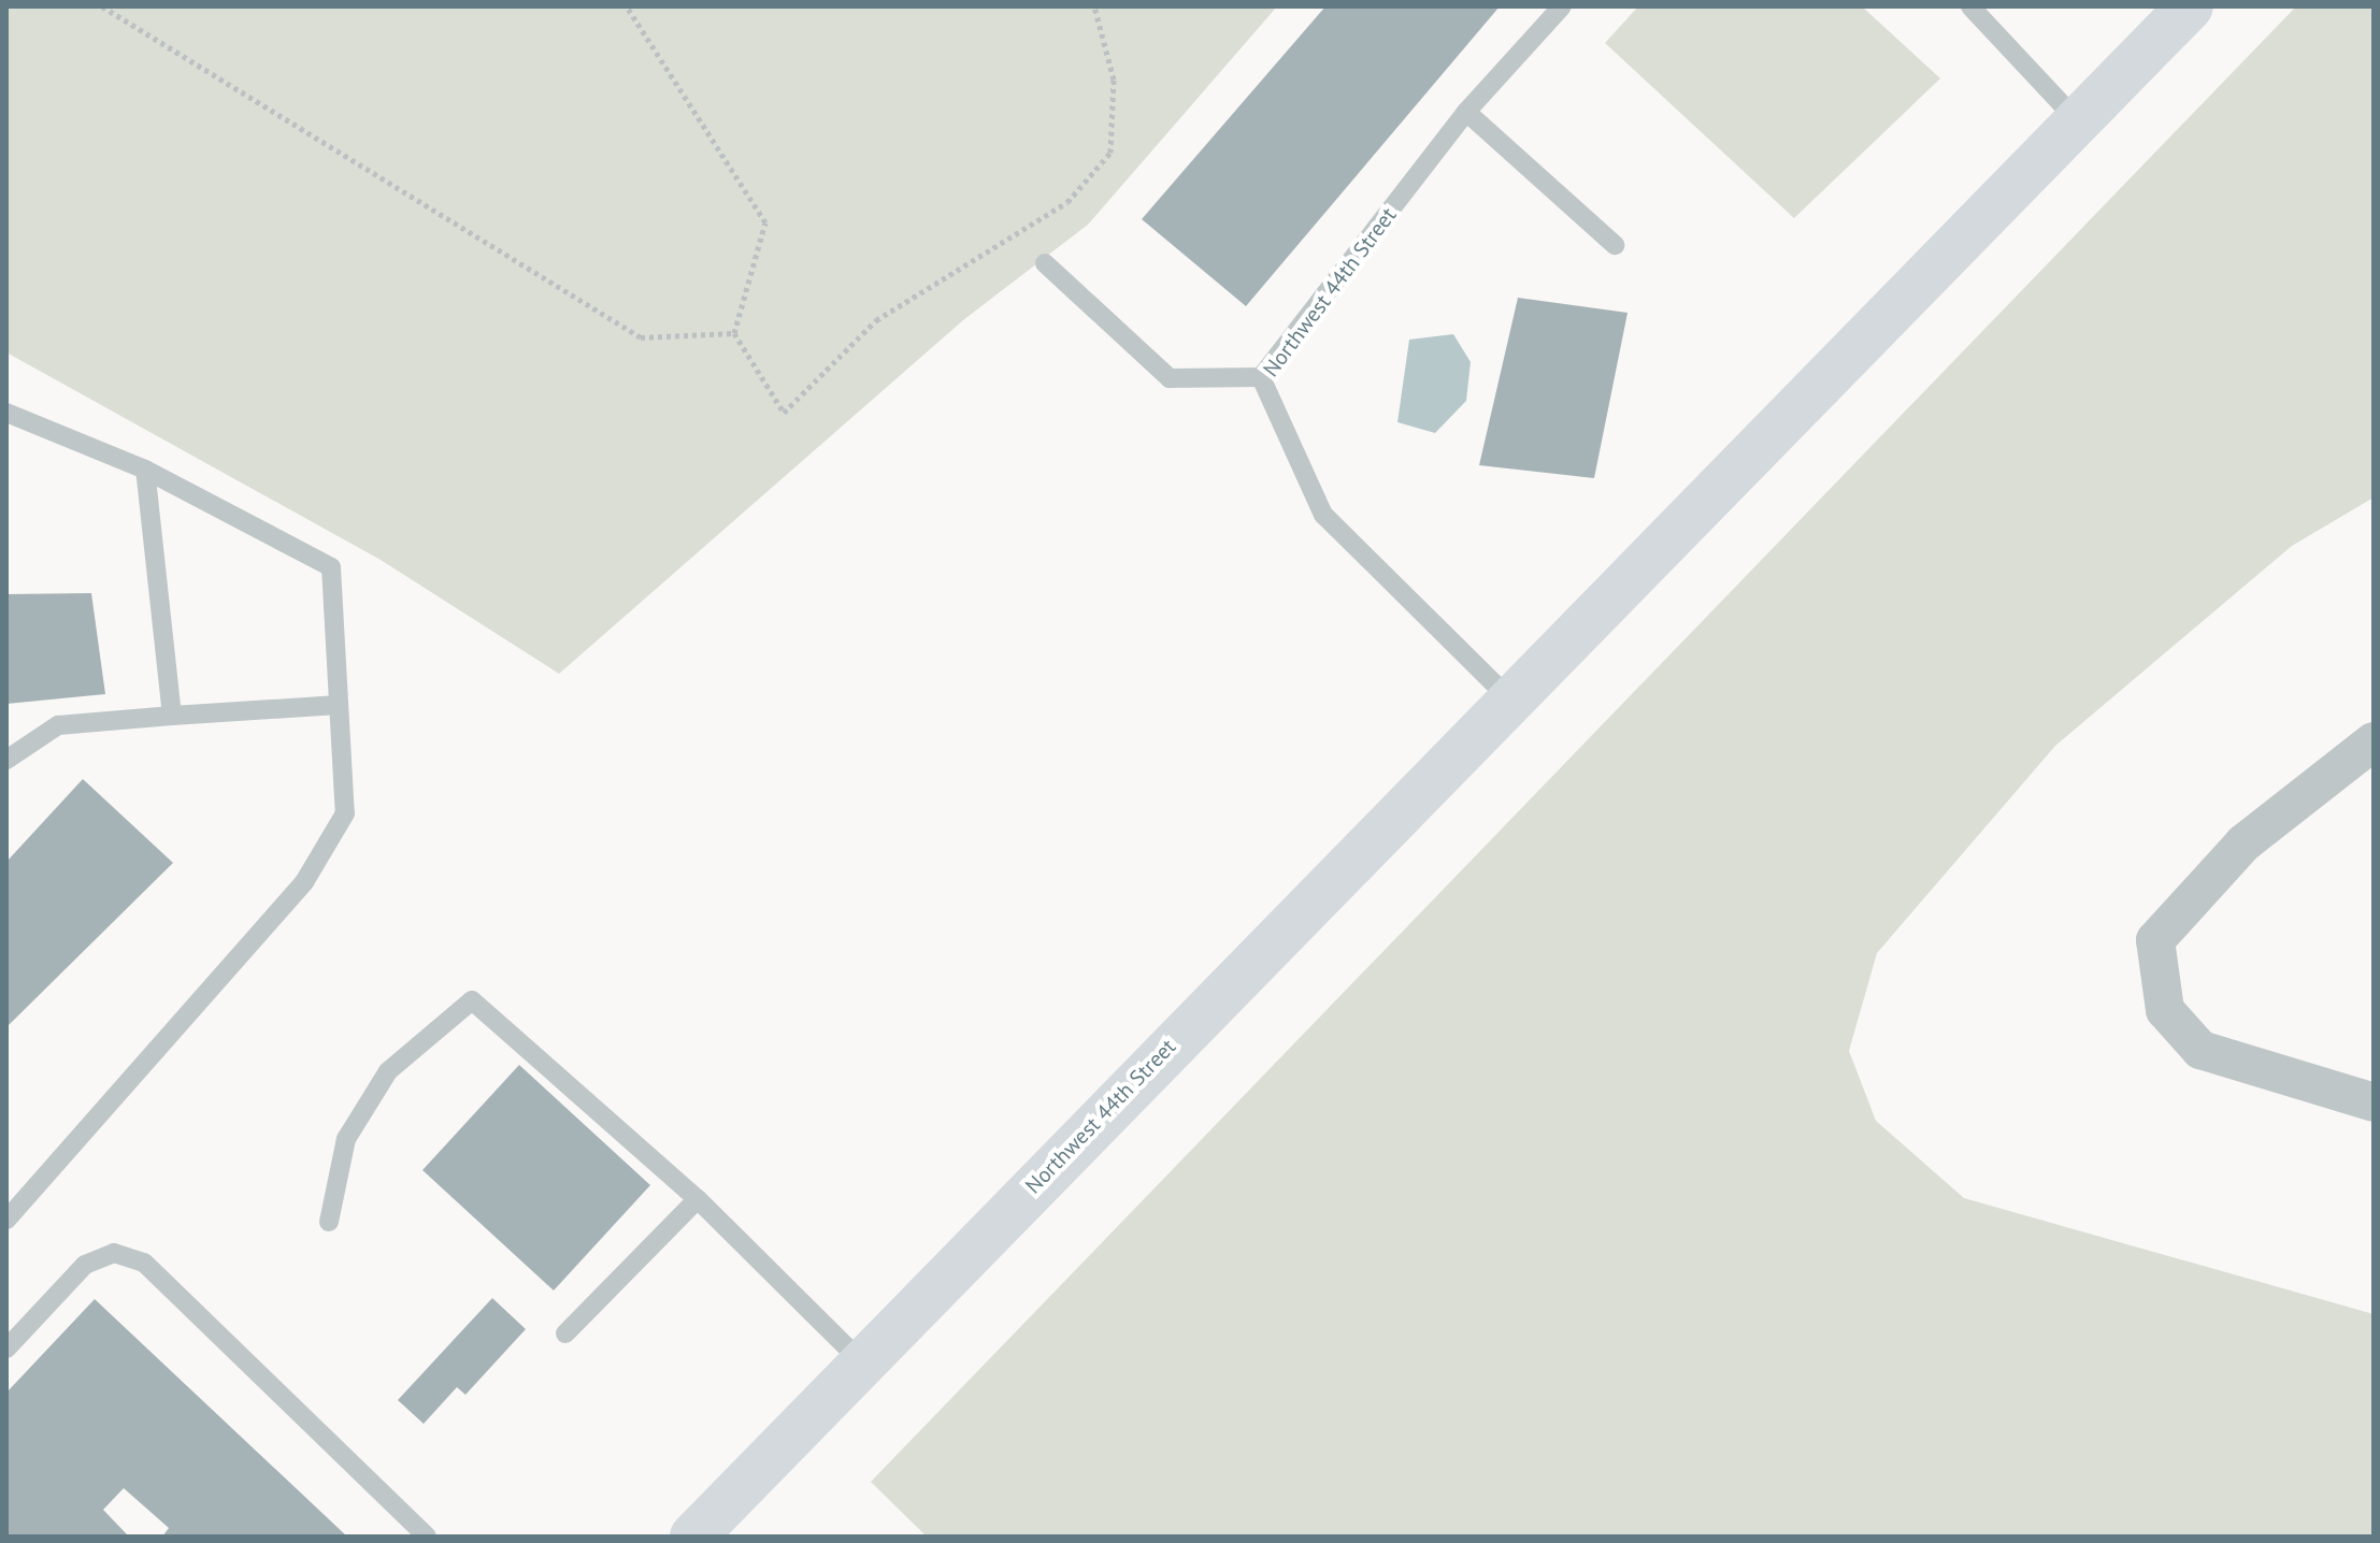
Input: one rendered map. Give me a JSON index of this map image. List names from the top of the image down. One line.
{"streets":{"street":["Northwest 44th Street"]}}
